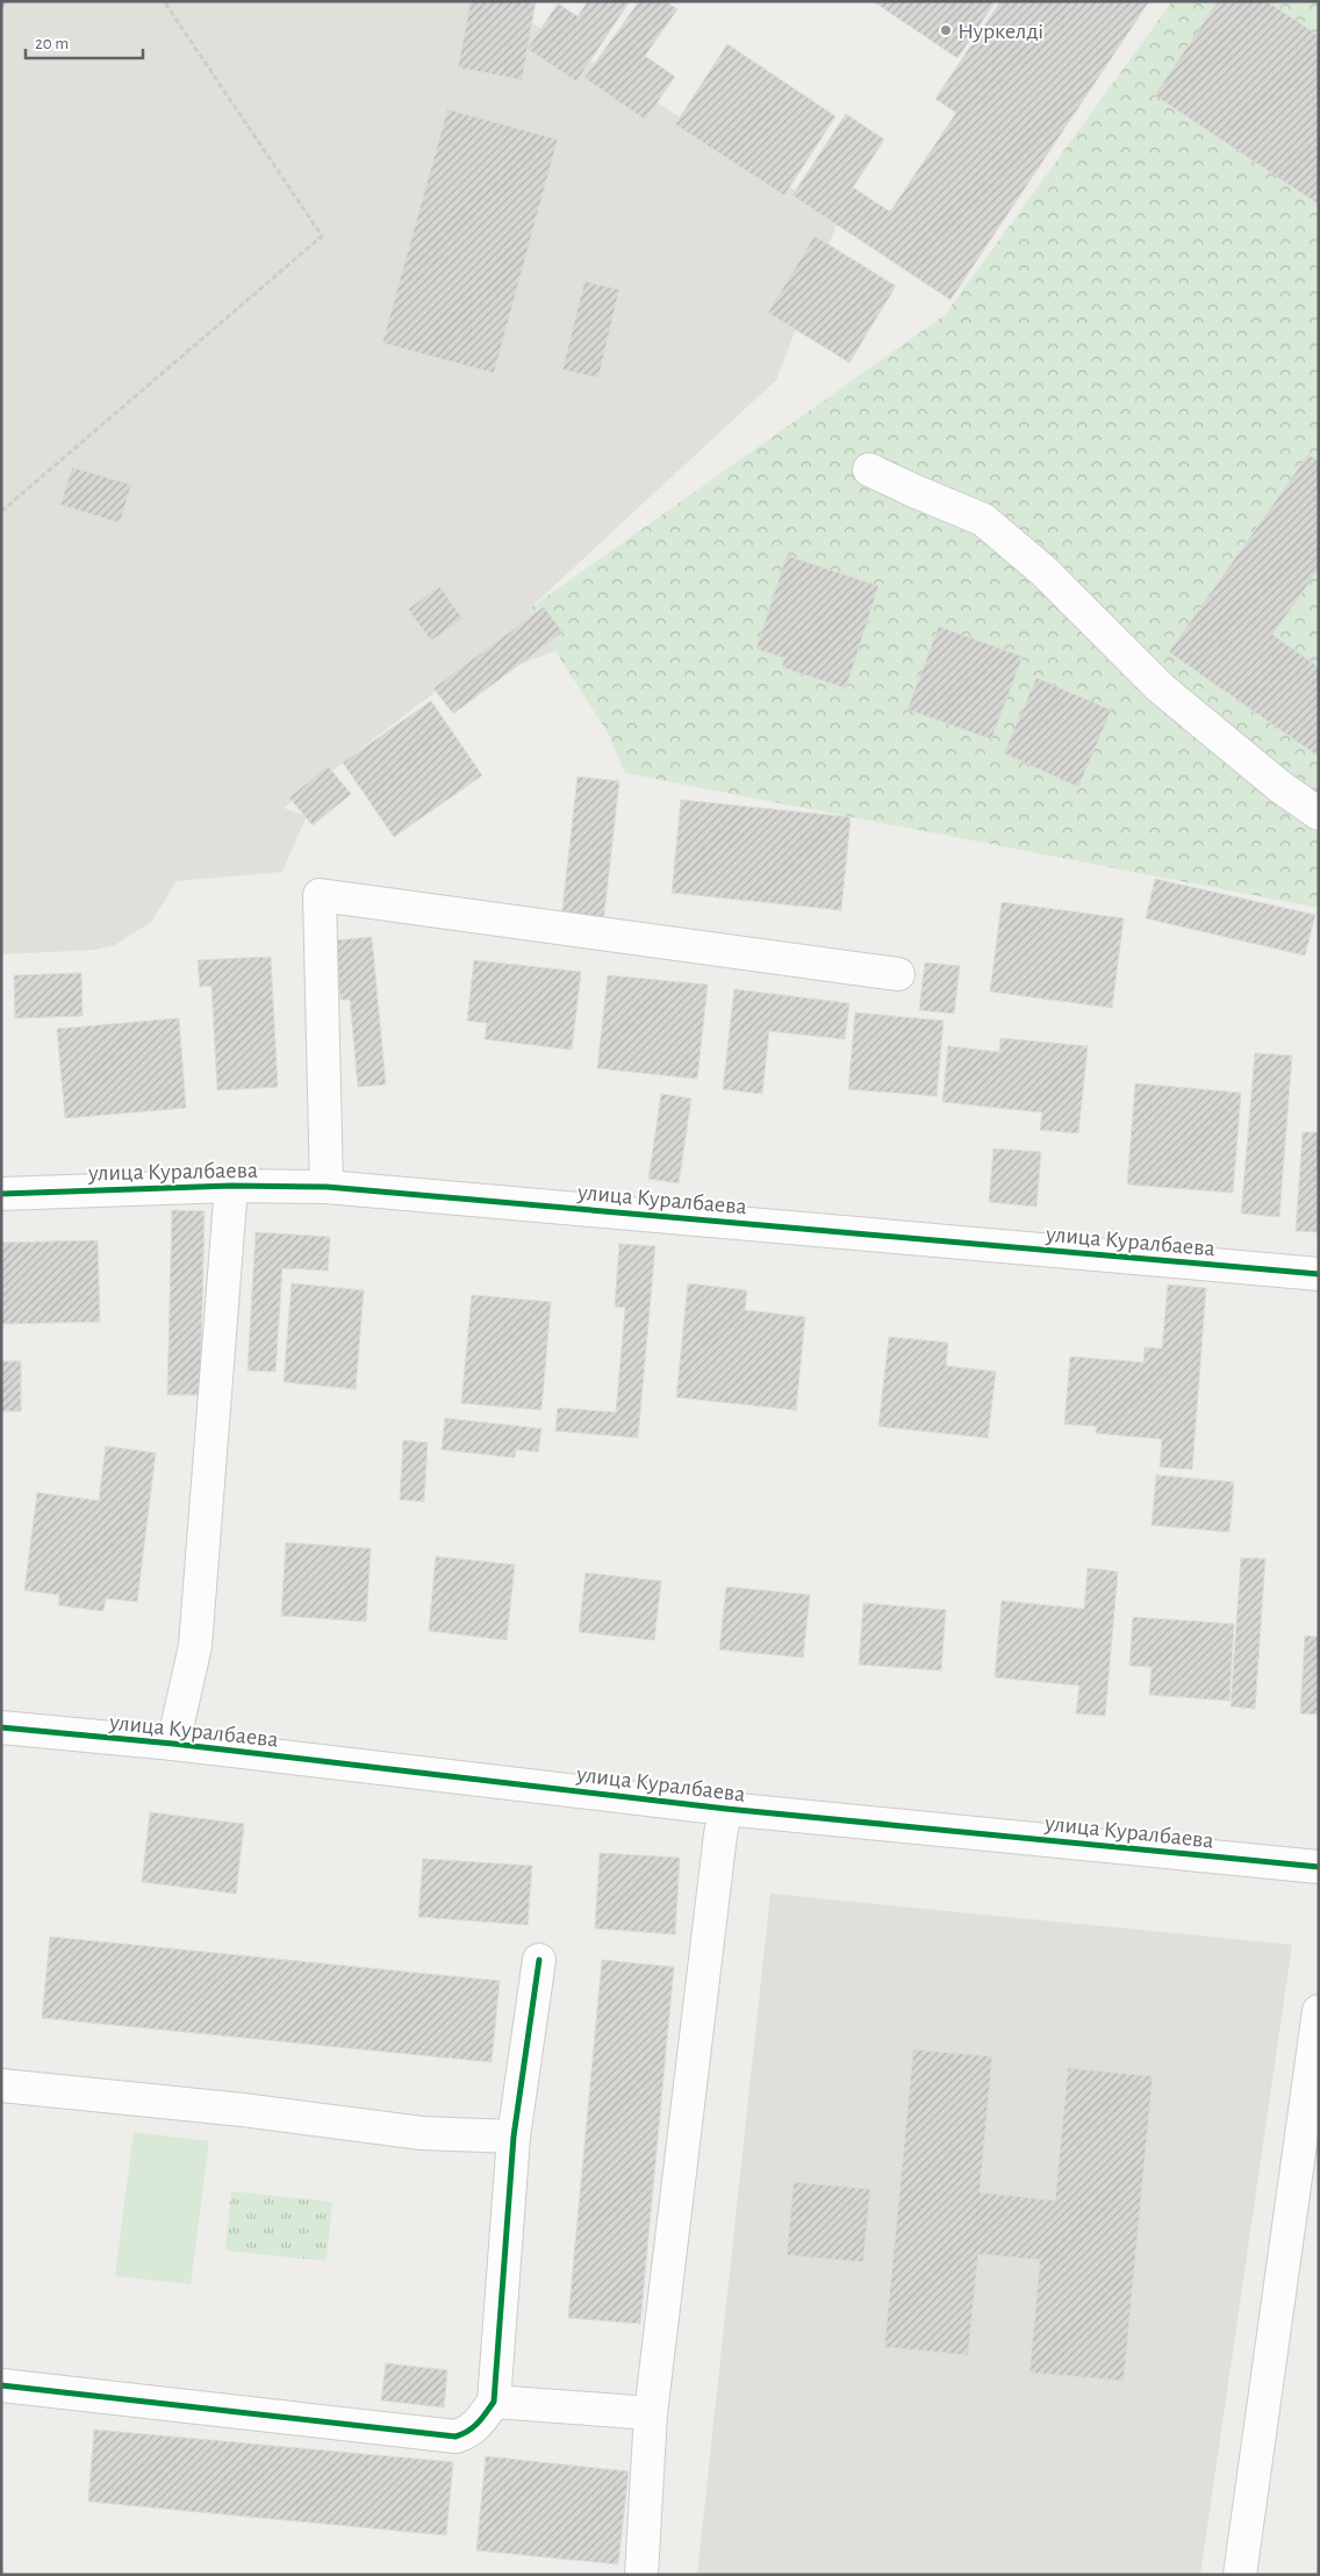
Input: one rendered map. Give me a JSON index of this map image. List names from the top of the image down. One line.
{"streets":{"street":["улица Куралбаева"]},"places":["Нуркелді"],"scale_bar":"20 m"}
